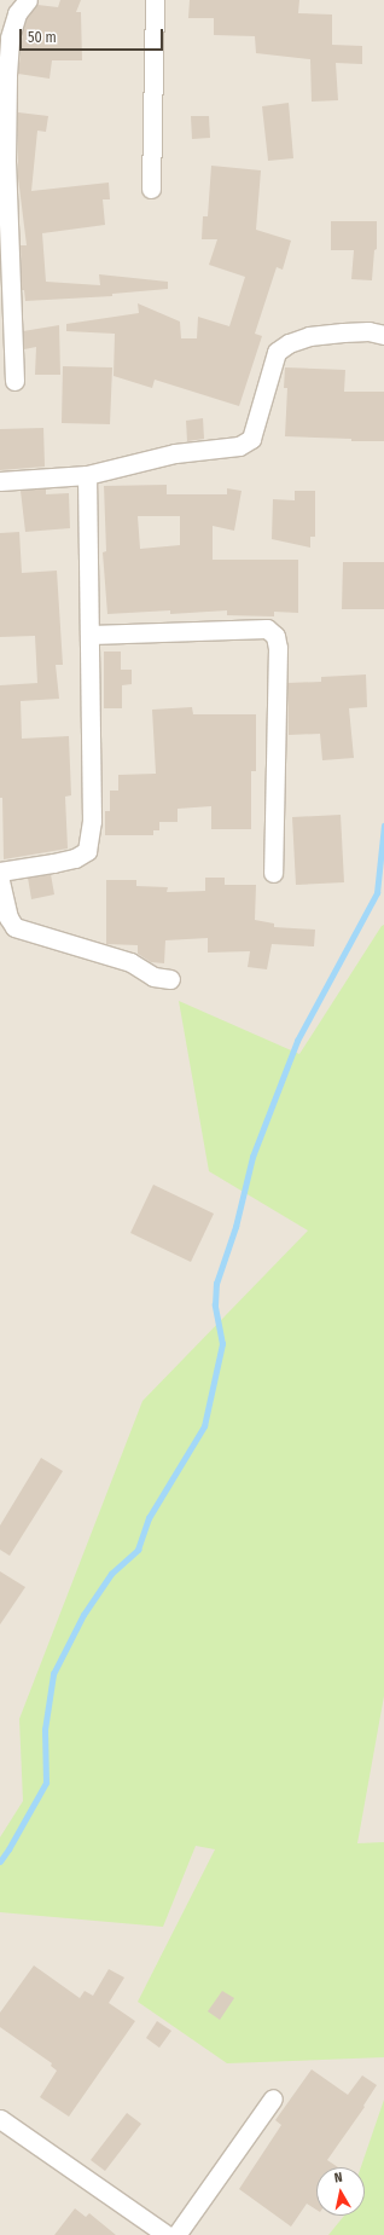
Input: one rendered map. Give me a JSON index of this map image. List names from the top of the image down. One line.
{"scale_bar":"50 m","north":"top"}
